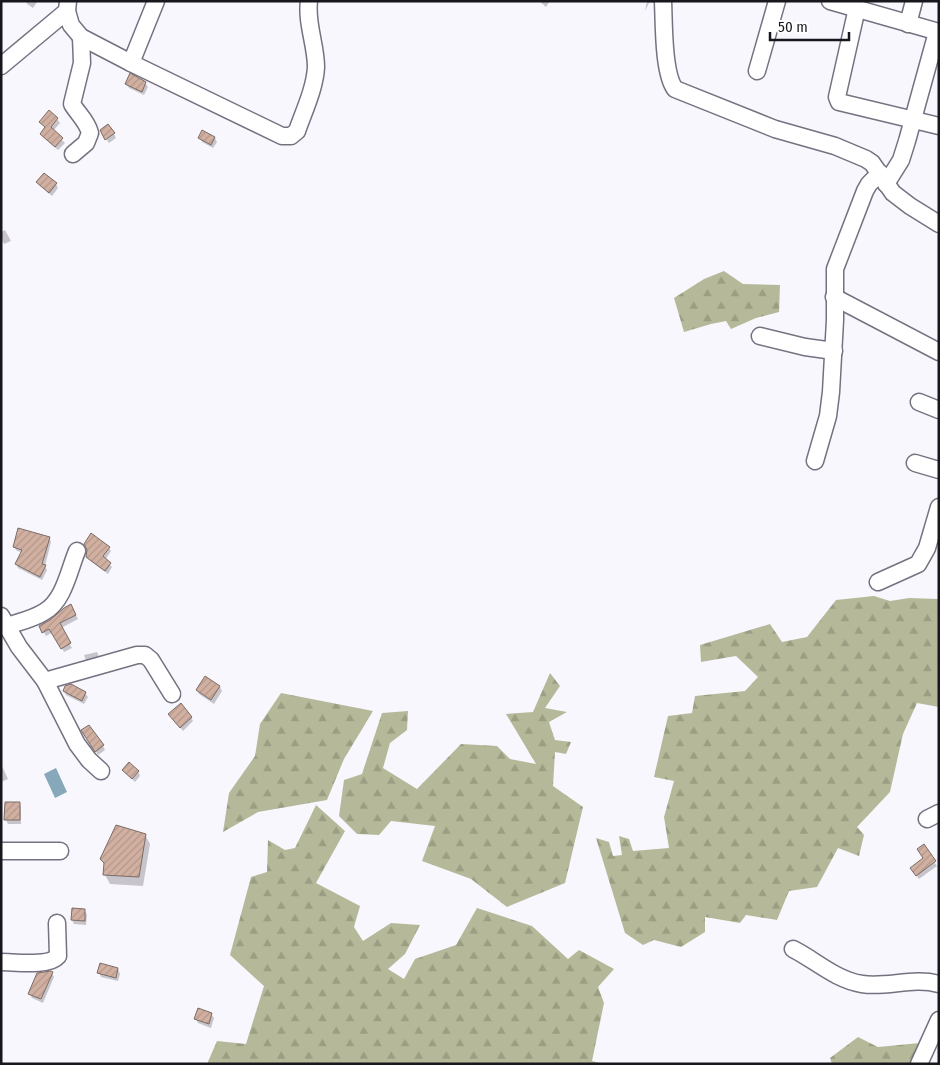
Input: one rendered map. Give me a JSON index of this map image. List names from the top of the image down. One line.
{"scale_bar":"50 m"}
